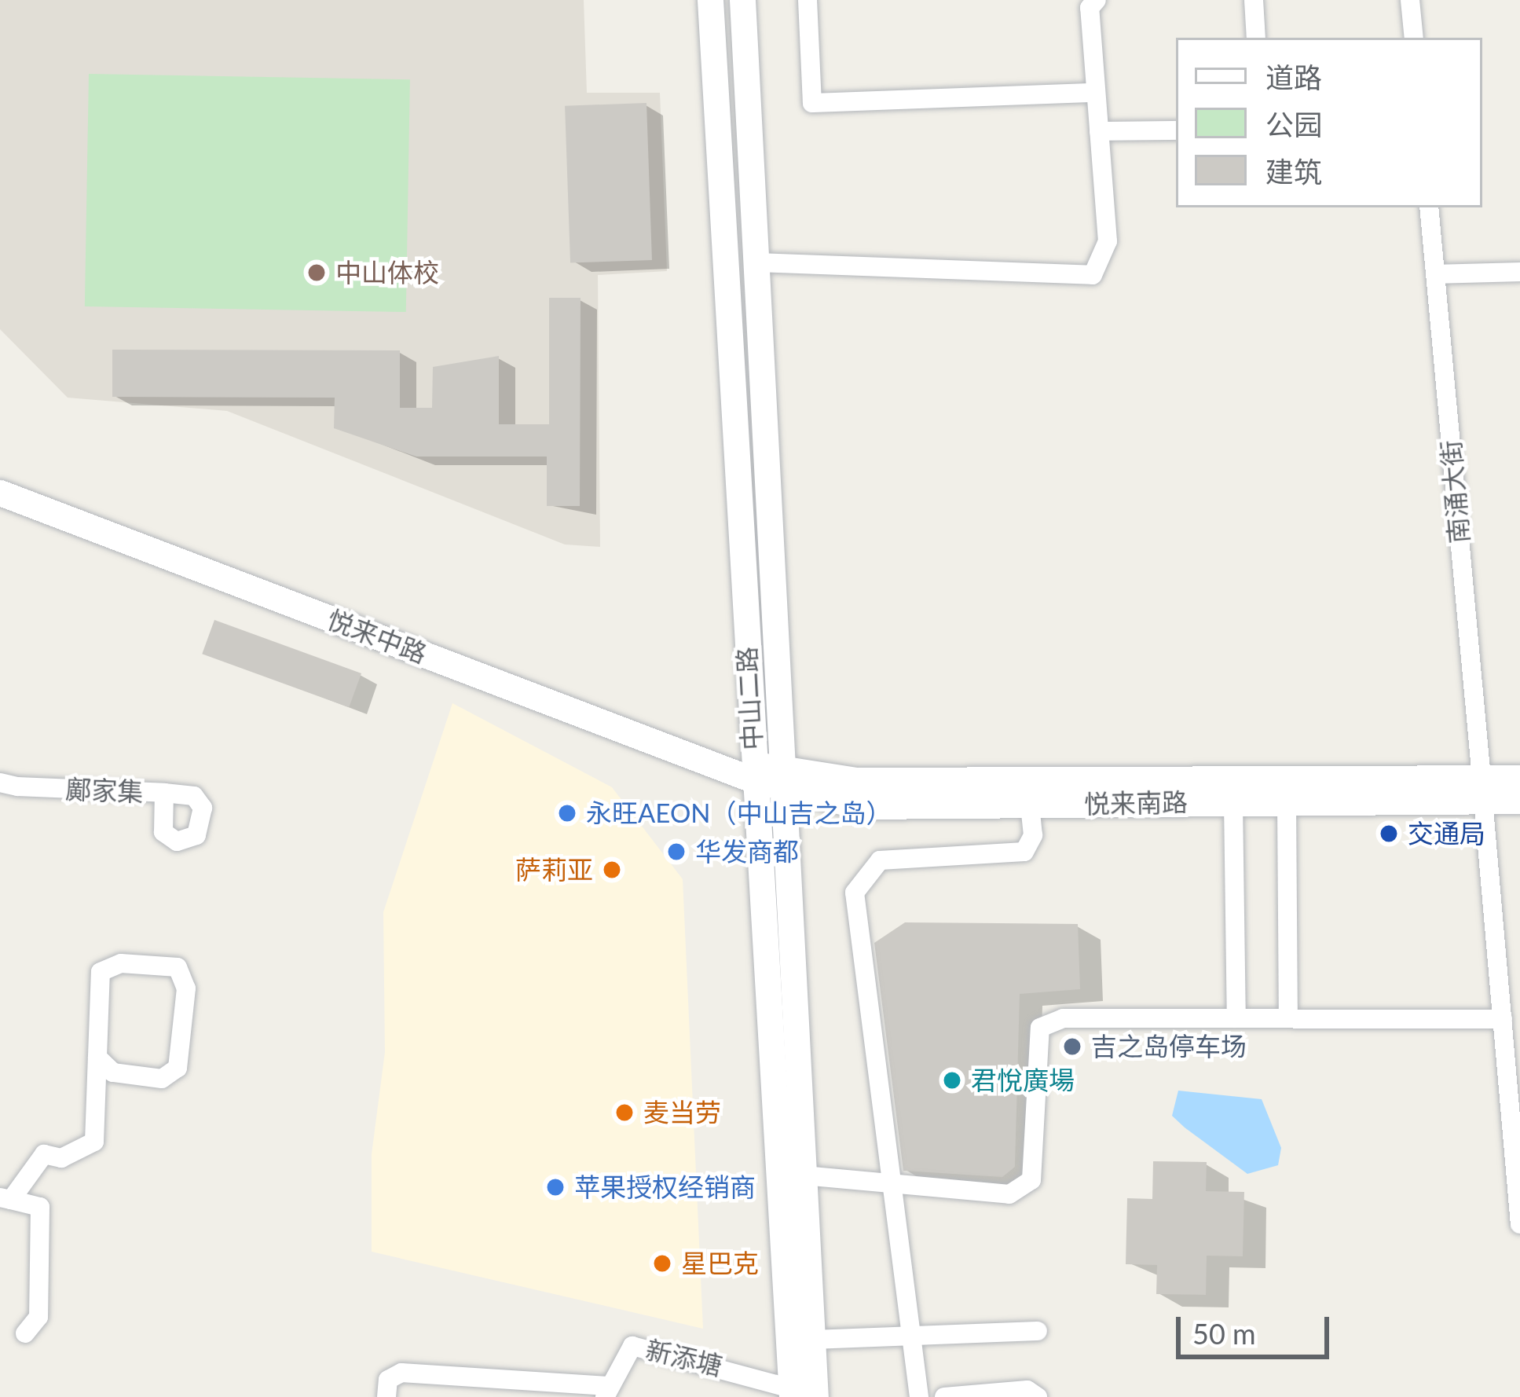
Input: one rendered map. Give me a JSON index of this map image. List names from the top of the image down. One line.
{"streets":{"street":["南涌大街","悦来中路","中山二路","鄺家集","悦来南路","新添塘"]},"crossings":[["南涌大街","悦来南路"],["悦来中路","中山二路"],["悦来中路","悦来南路"],["中山二路","悦来南路"],["中山二路","新添塘"]],"places":["中山体校","永旺AEON（中山吉之岛）","交通局","华发商都","萨莉亚","吉之岛停车场","君悅廣場","麦当劳","苹果授权经销商","星巴克"],"legend":["道路","公园","建筑"],"scale_bar":"50 m"}
